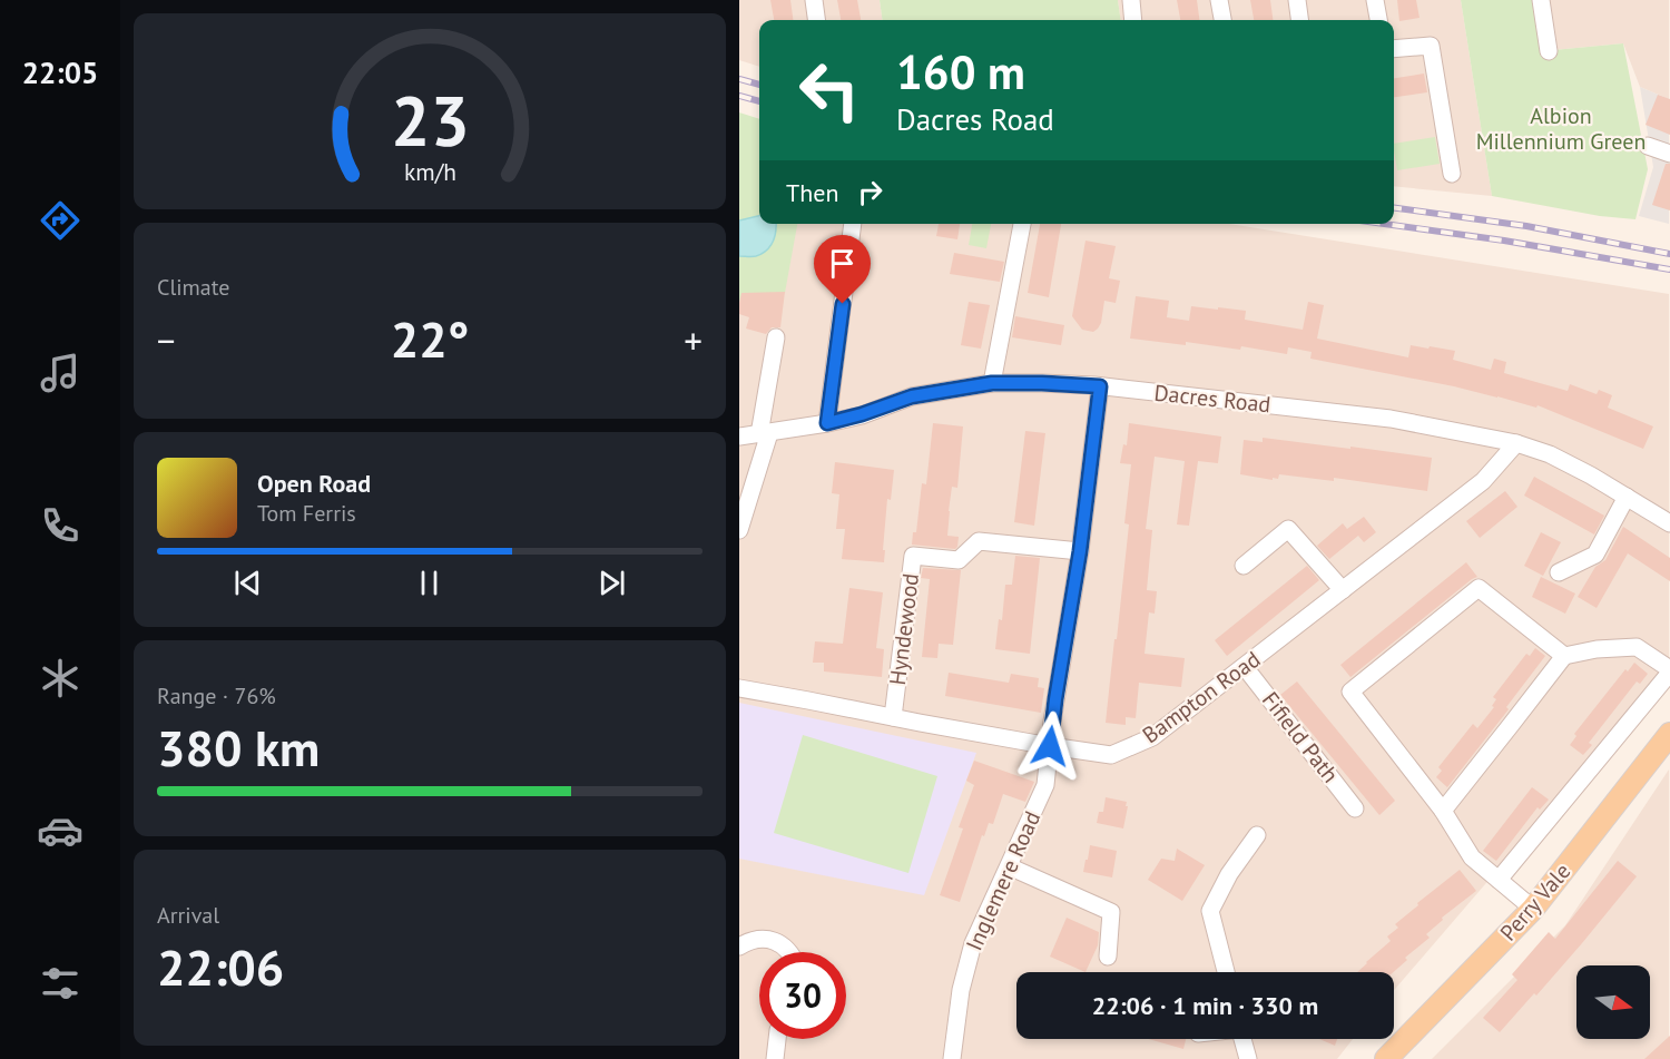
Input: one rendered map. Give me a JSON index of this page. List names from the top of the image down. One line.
{"streets":{"main road":["Perry Vale"],"street":["Dacres Road","Hyndewood","Bampton Road","Fifield Path","Inglemere Road"]},"crossings":[["Dacres Road","Bampton Road"],["Dacres Road","Inglemere Road"],["Hyndewood","Bampton Road"],["Hyndewood","Inglemere Road"],["Bampton Road","Fifield Path"],["Bampton Road","Inglemere Road"]],"parks":["Albion Millennium Green"],"north":"right","page":{"tabs":"22:05","turn":["160 m","Dacres Road"],"then":"Then","tile":["Climate",["Range · 76%","380 km"],["Arrival","22:06"]],"heat":["−","22°","+"],"song":["Open Road","Tom Ferris"],"limit":"30","trip":"22:06 · 1 min · 330 m","gauge":["23","km/h"]}}
